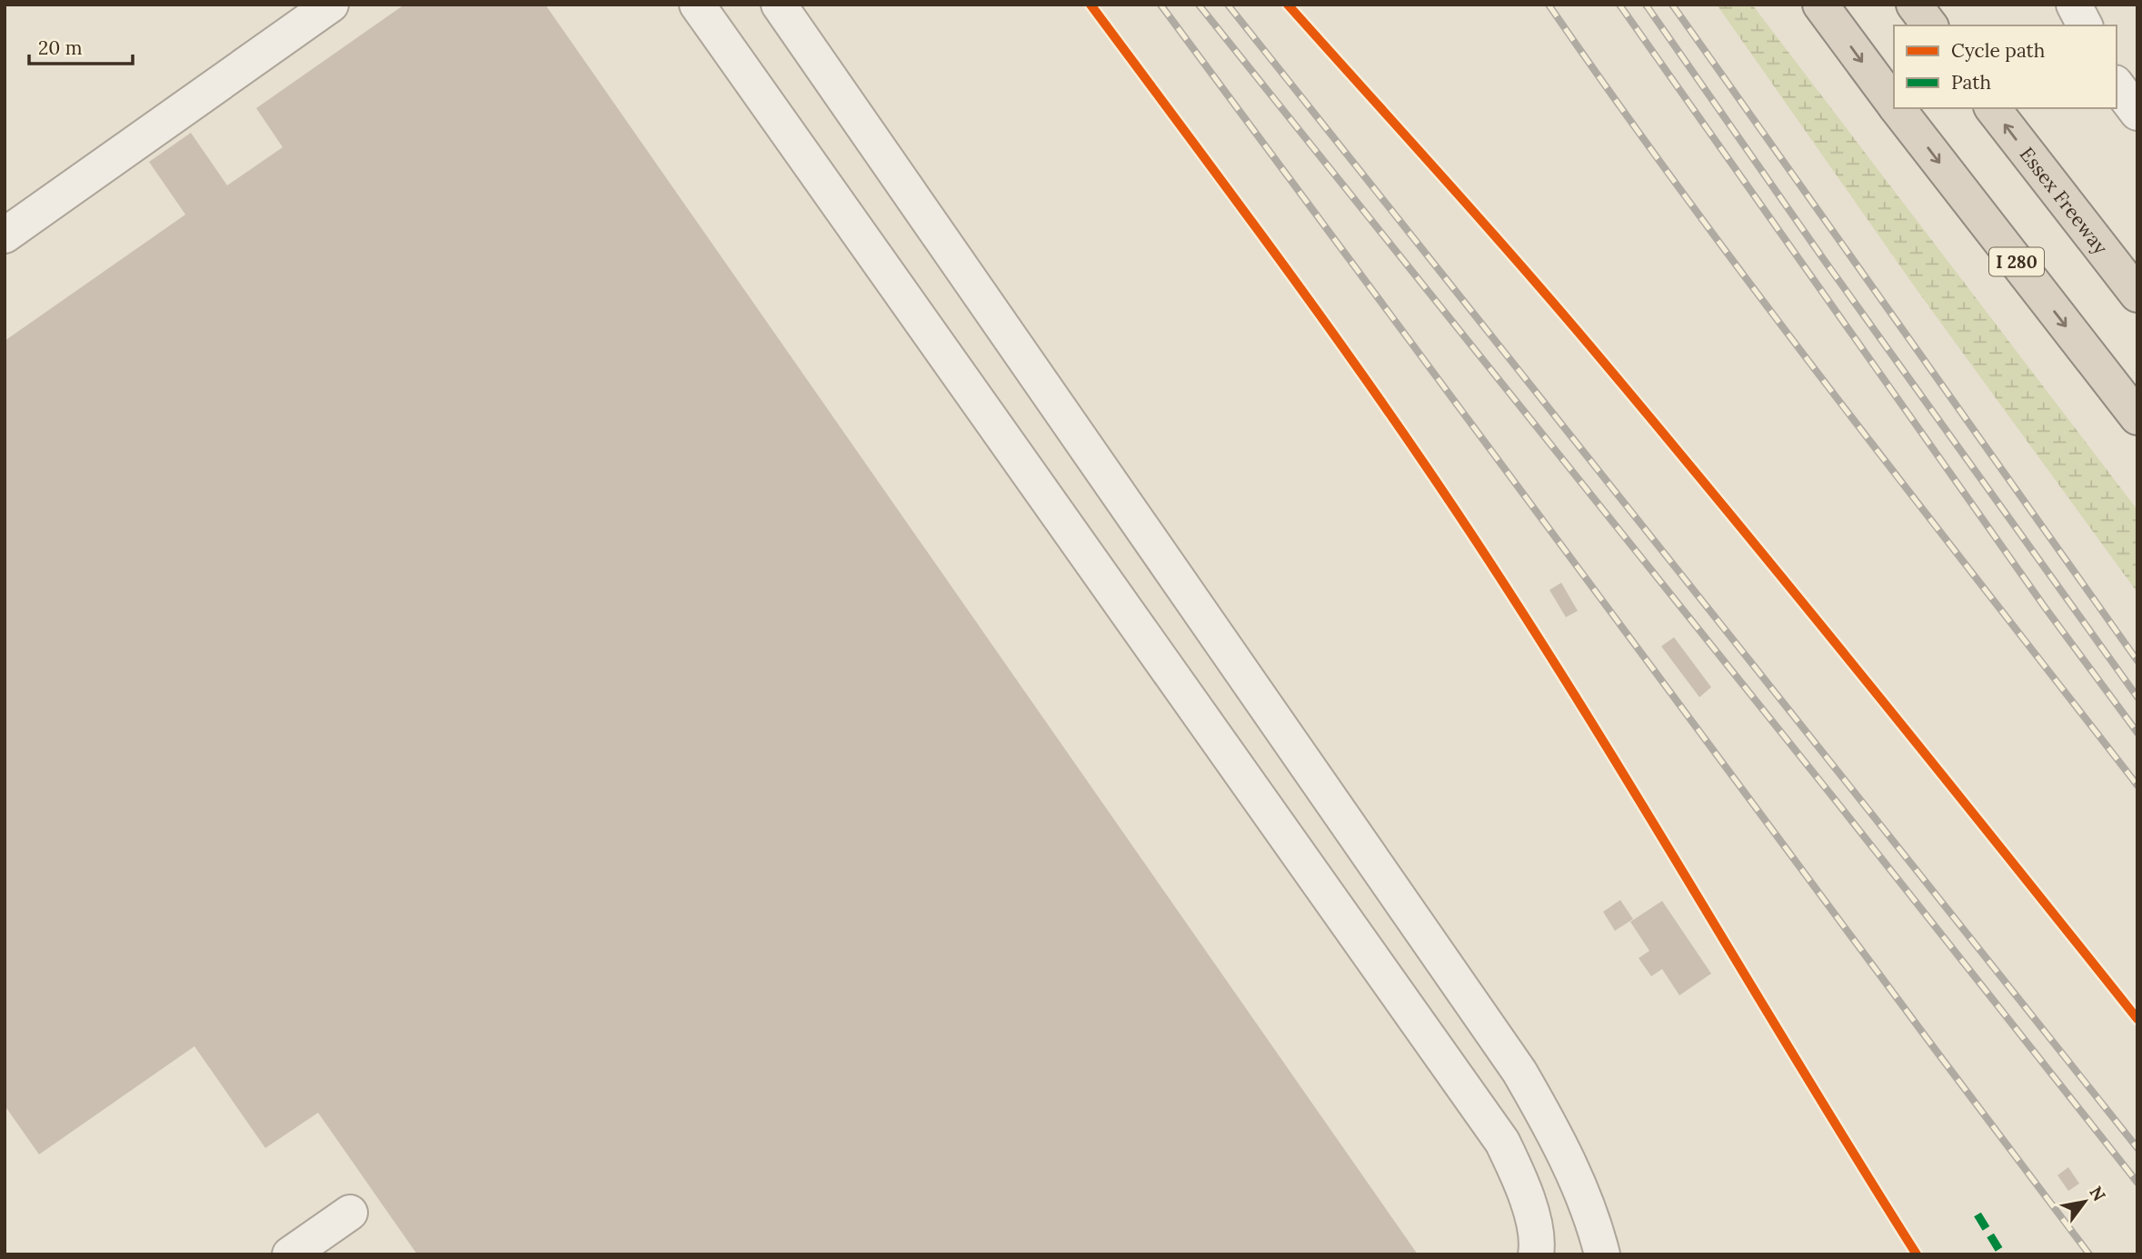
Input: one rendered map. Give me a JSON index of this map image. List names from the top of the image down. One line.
{"streets":{"highway":["Essex Freeway","I 280"]},"legend":["Cycle path","Path"],"scale_bar":"20 m","north":"top right"}
